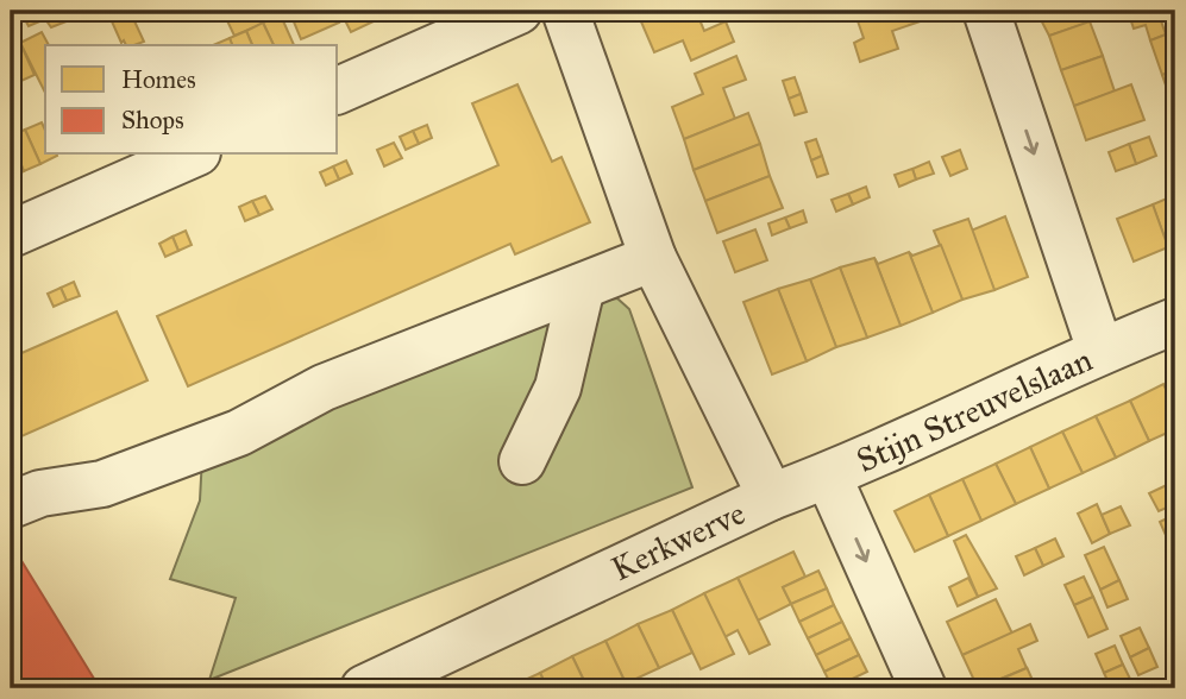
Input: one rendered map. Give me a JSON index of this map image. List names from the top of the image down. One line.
{"streets":{"street":["Stijn Streuvelslaan","Kerkwerve"]},"crossings":[["Stijn Streuvelslaan","Kerkwerve"]],"legend":["Homes","Shops"]}
